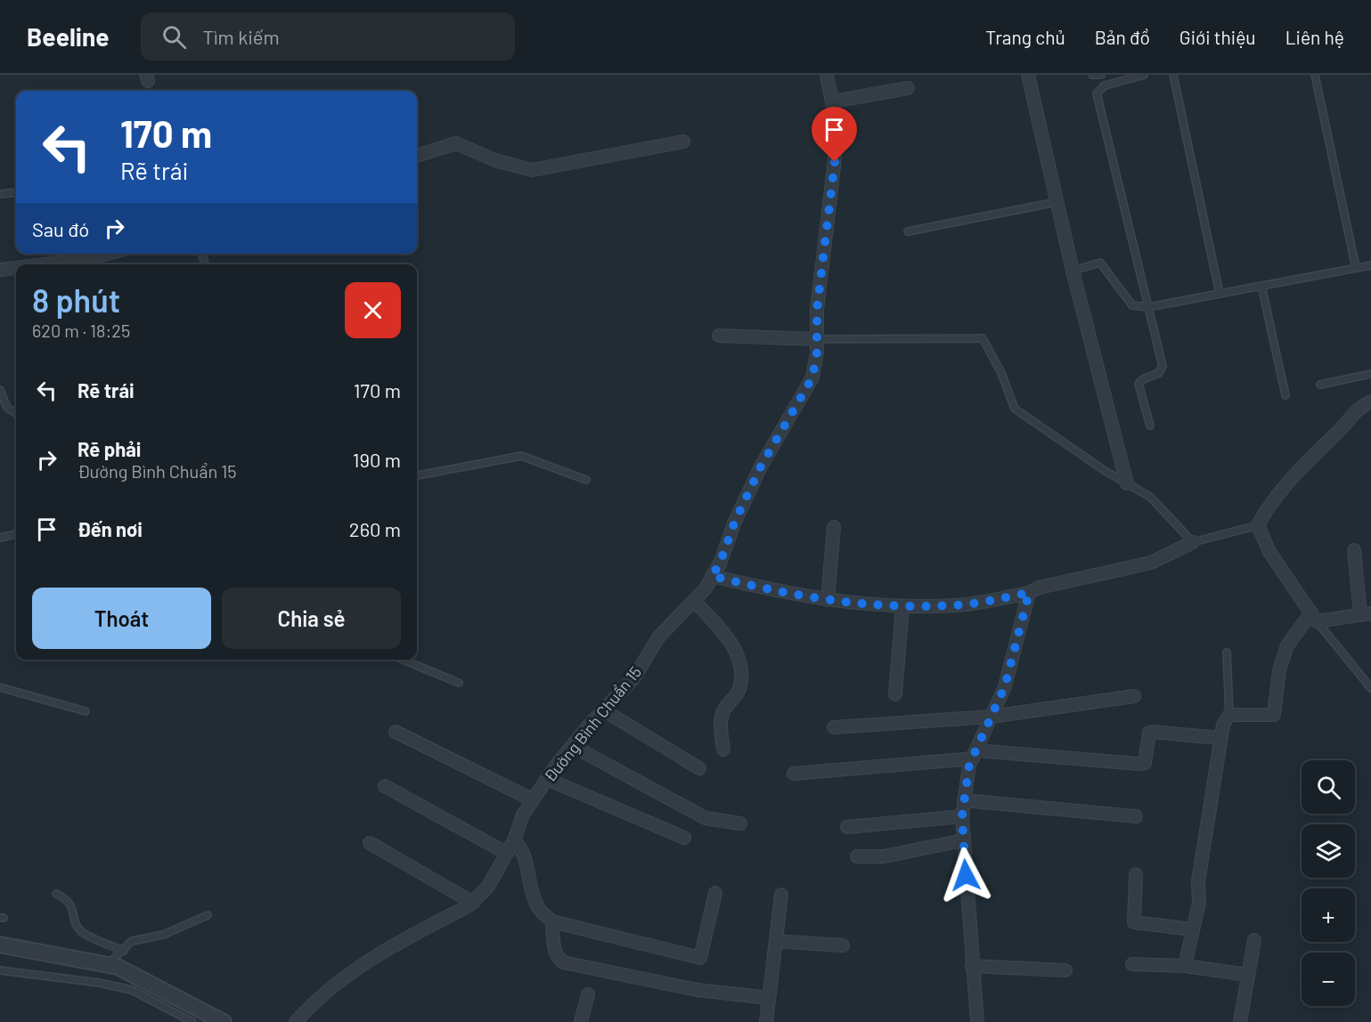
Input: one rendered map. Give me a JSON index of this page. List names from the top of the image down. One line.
{"streets":{"street":["Đường Bình Chuẩn 15"]},"page":{"header":"Beeline","search":"Tìm kiếm","nav":["Trang chủ","Bản đồ","Giới thiệu","Liên hệ"],"turn":["170 m","Rẽ trái"],"then":"Sau đó","heading":["8 phút","620 m · 18:25"],"list":[{"name":"Rẽ trái","value":"170 m"},{"name":"Rẽ phải","note":"Đường Bình Chuẩn 15","value":"190 m"},{"name":"Đến nơi","value":"260 m"}],"buttons":["Thoát","Chia sẻ"],"map_buttons":["+","−"]}}
